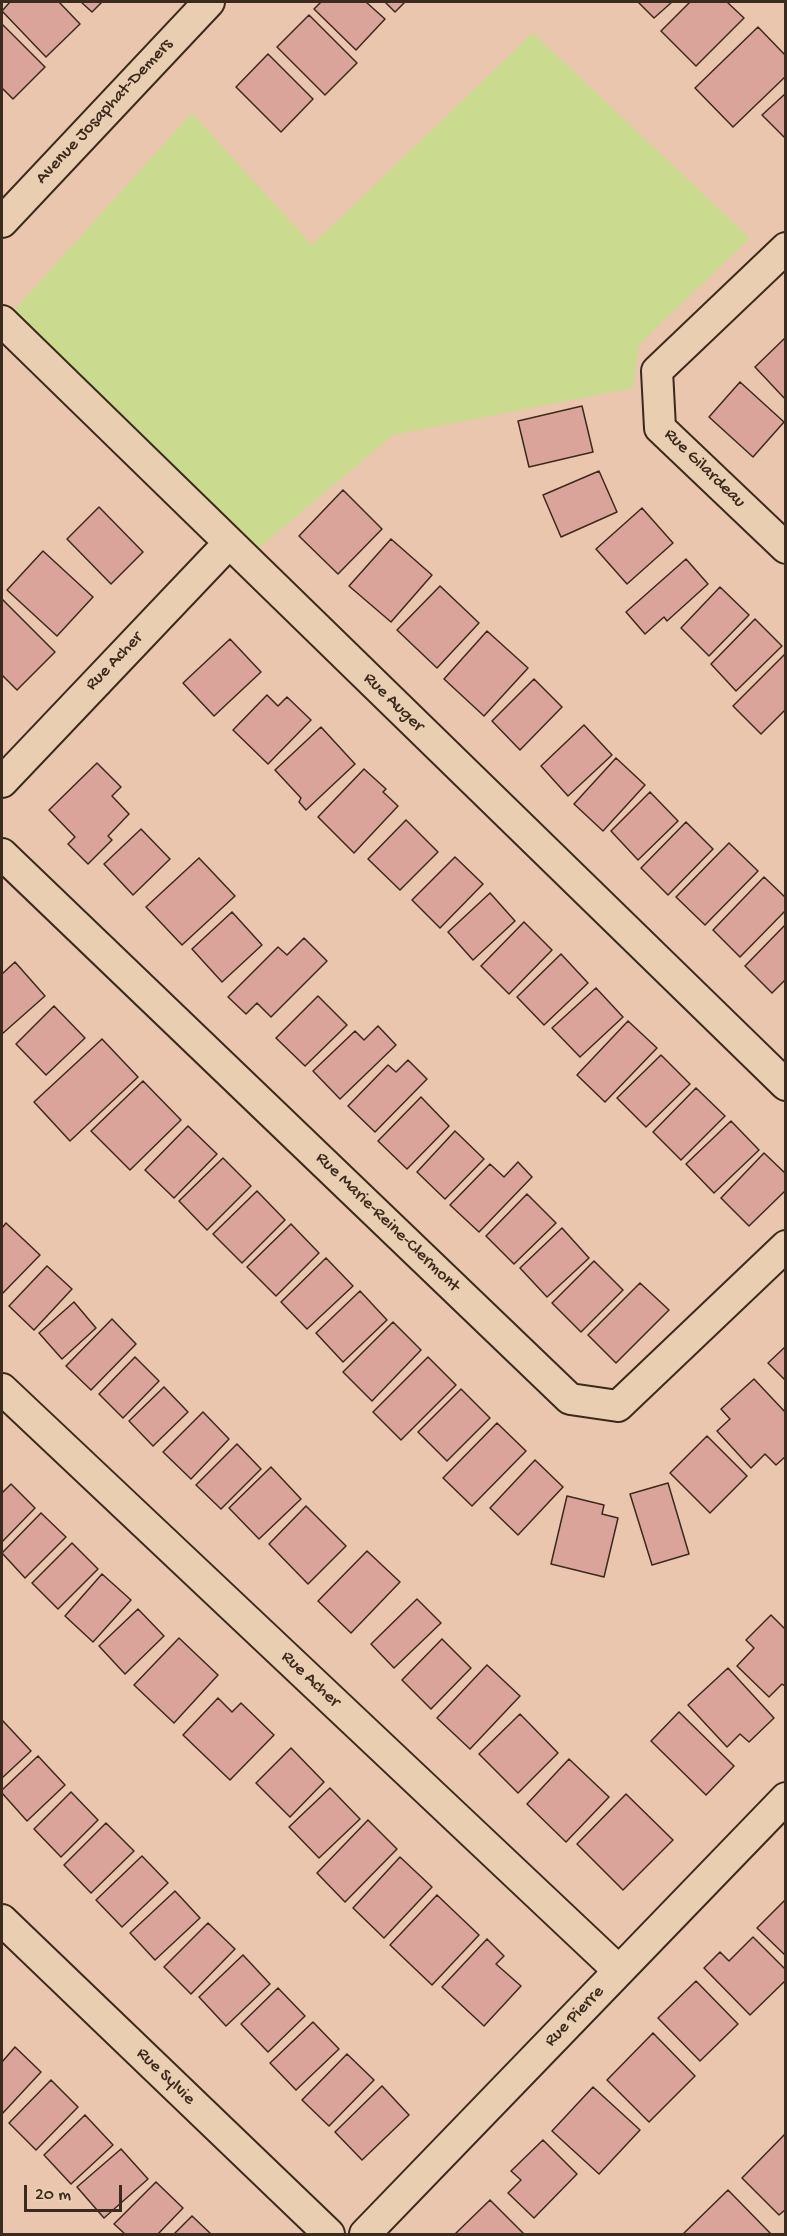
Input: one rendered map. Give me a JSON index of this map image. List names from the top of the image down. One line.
{"streets":{"street":["Avenue Josaphat-Demers","Rue Gilardeau","Rue Acher","Rue Auger","Rue Marie-Reine-Clermont","Rue Pierre","Rue Sylvie"]},"crossings":[["Rue Acher","Rue Auger"],["Rue Acher","Rue Pierre"]],"scale_bar":"20 m"}
